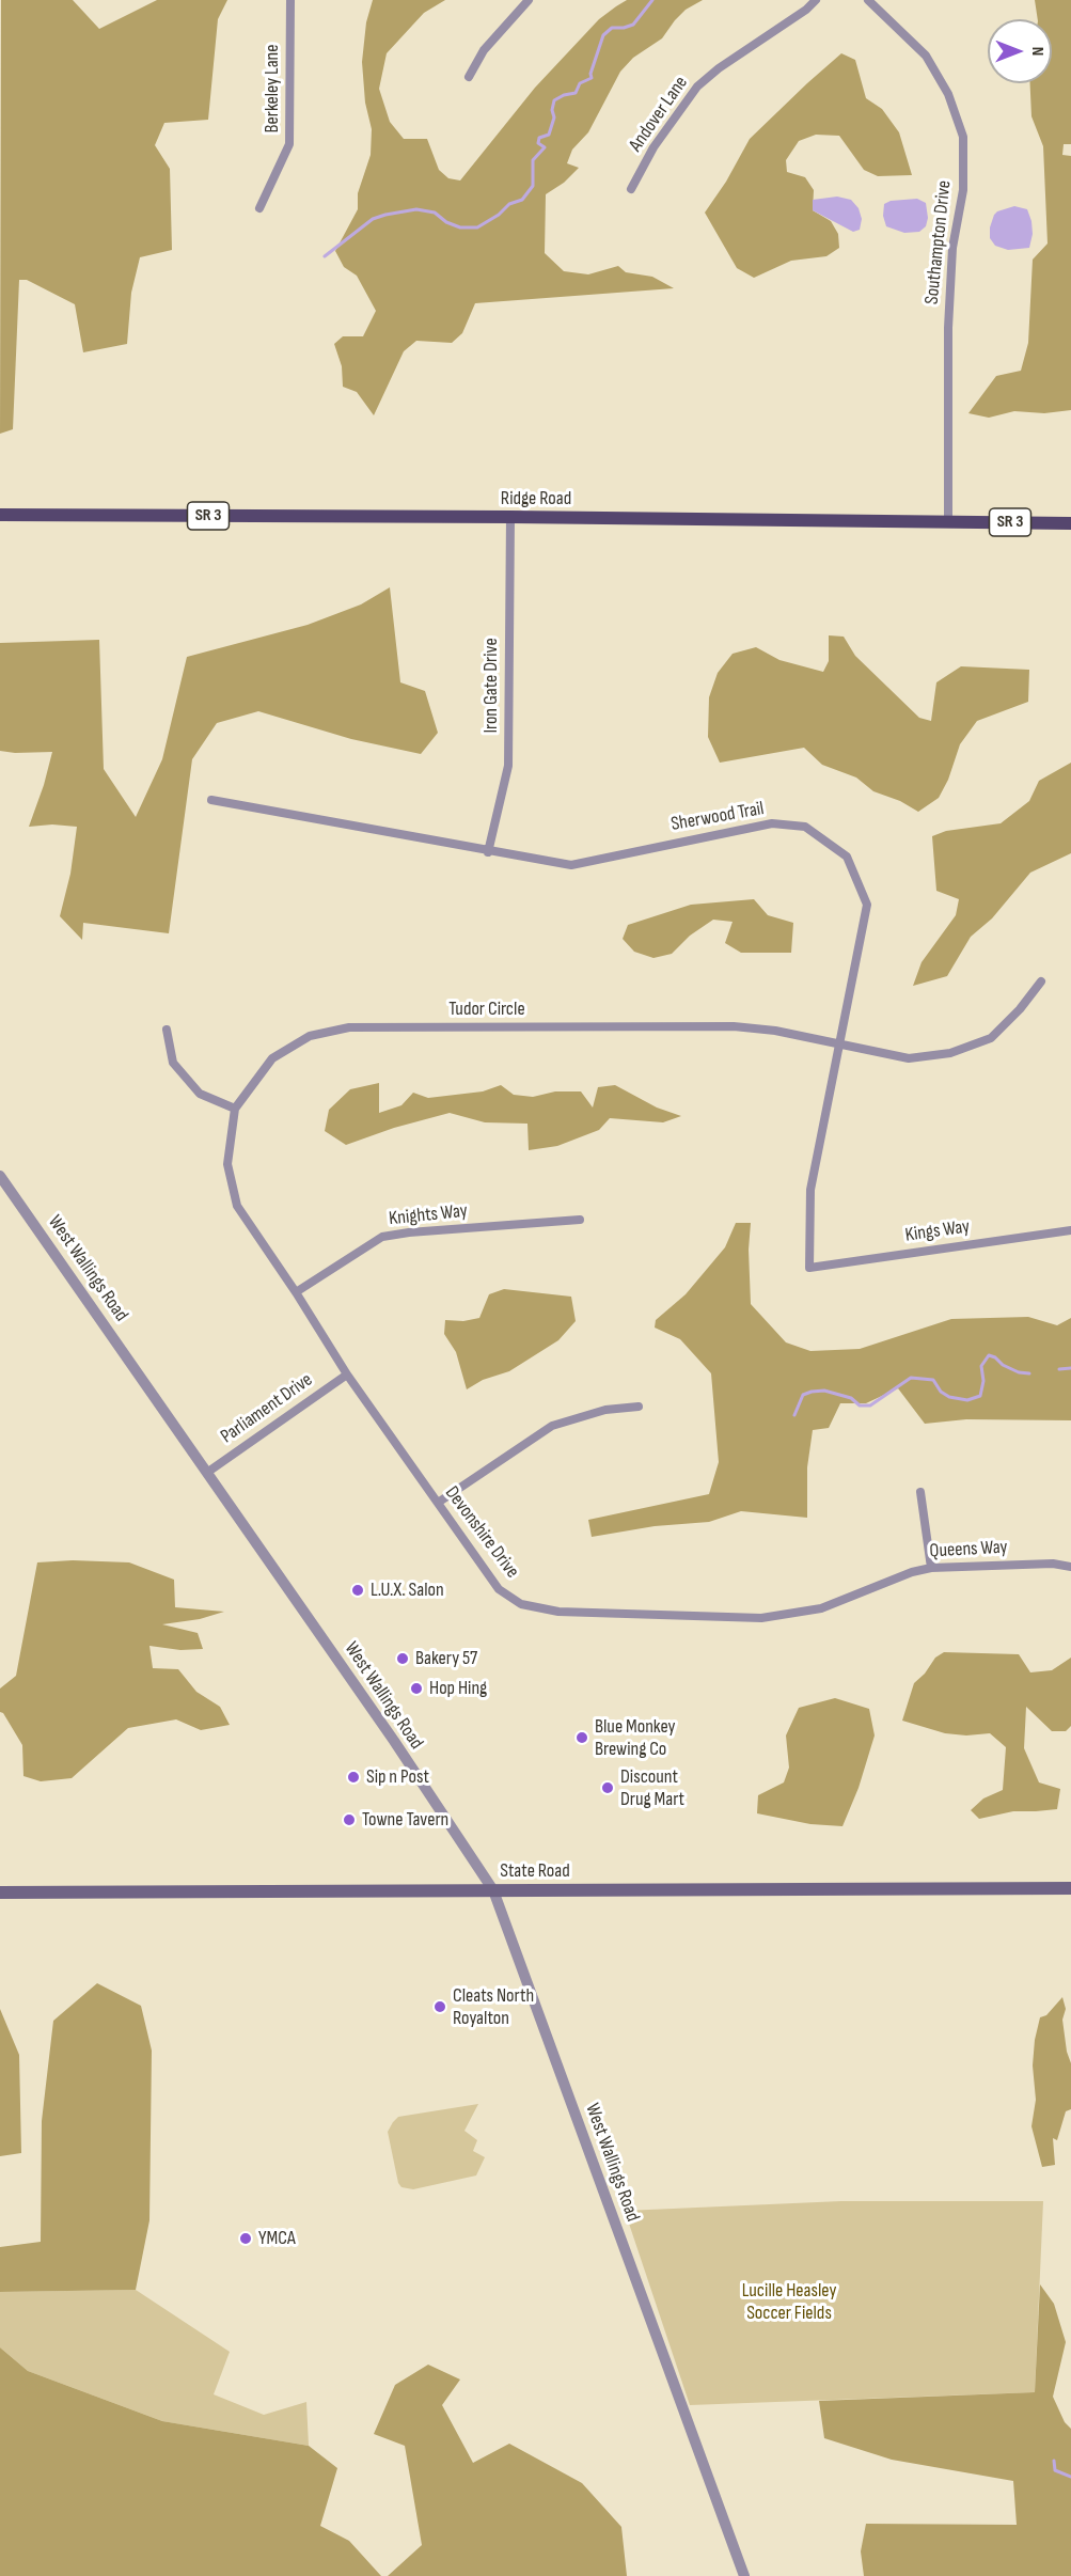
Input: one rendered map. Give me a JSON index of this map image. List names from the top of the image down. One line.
{"streets":{"main road":["Ridge Road","SR 3","State Road"],"street":["Berkeley Lane","Andover Lane","Southampton Drive","Iron Gate Drive","Sherwood Trail","Tudor Circle","Knights Way","Kings Way","West Wallings Road","Parliament Drive","Devonshire Drive","Queens Way"]},"crossings":[["Southampton Drive","Ridge Road"],["Ridge Road","Iron Gate Drive"],["Iron Gate Drive","Sherwood Trail"],["Sherwood Trail","Tudor Circle"],["Sherwood Trail","Kings Way"],["Tudor Circle","Knights Way"],["Tudor Circle","Parliament Drive"],["Tudor Circle","Devonshire Drive"],["West Wallings Road","Parliament Drive"],["West Wallings Road","State Road"],["Parliament Drive","Devonshire Drive"],["Devonshire Drive","Queens Way"]],"parks":["Lucille Heasley Soccer Fields"],"places":["L.U.X. Salon","Bakery 57","Hop Hing","Blue Monkey Brewing Co","Sip n Post","Discount Drug Mart","Towne Tavern","Cleats North Royalton","YMCA"],"north":"right"}
